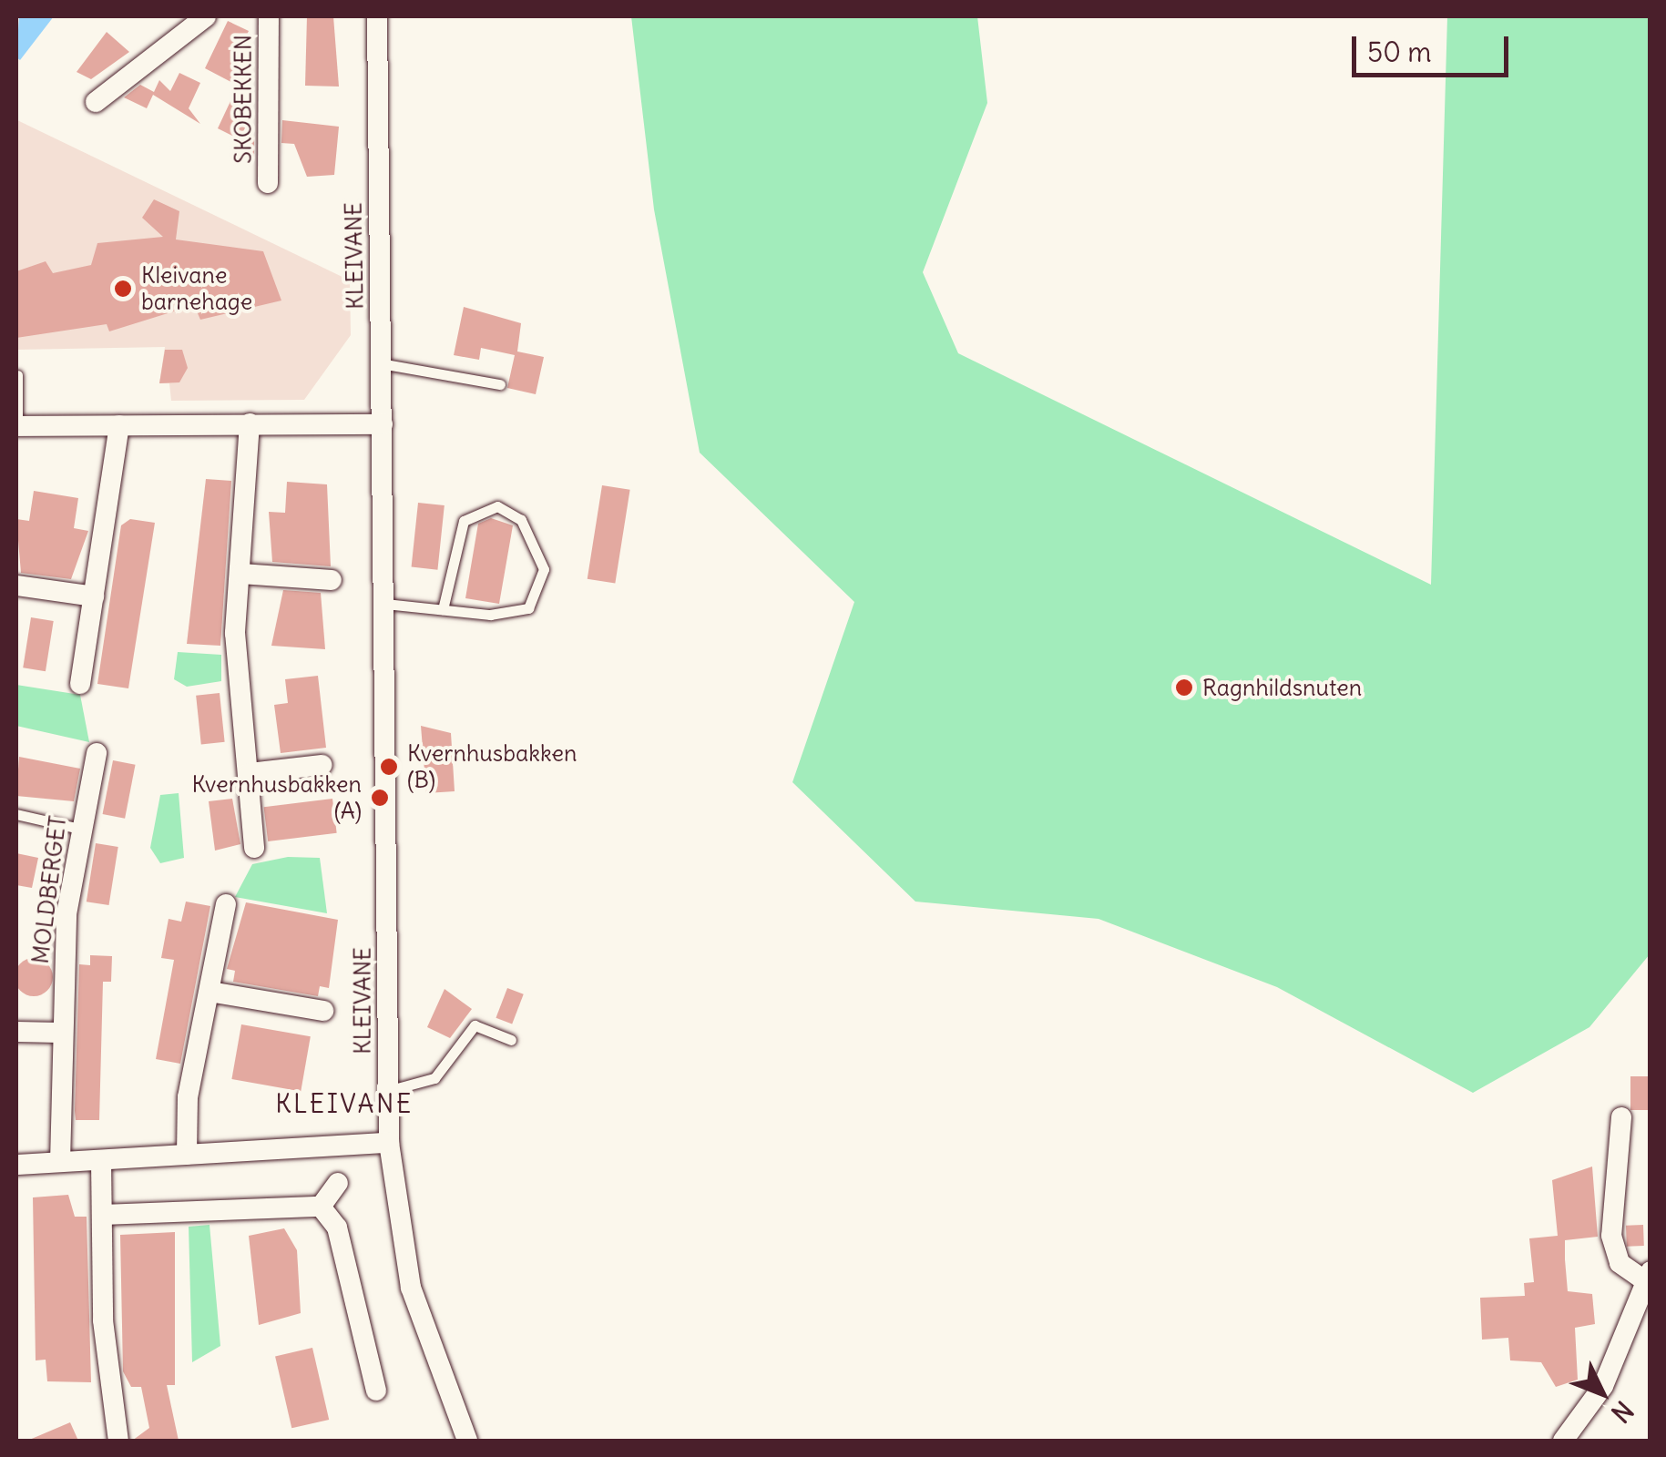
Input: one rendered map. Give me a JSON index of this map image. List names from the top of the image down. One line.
{"streets":{"street":["SKOBEKKEN","KLEIVANE","MOLDBERGET"]},"districts":["KLEIVANE"],"places":["Kleivane barnehage","Ragnhildsnuten","Kvernhusbakken (B)","Kvernhusbakken (A)"],"scale_bar":"50 m","north":"bottom right"}
